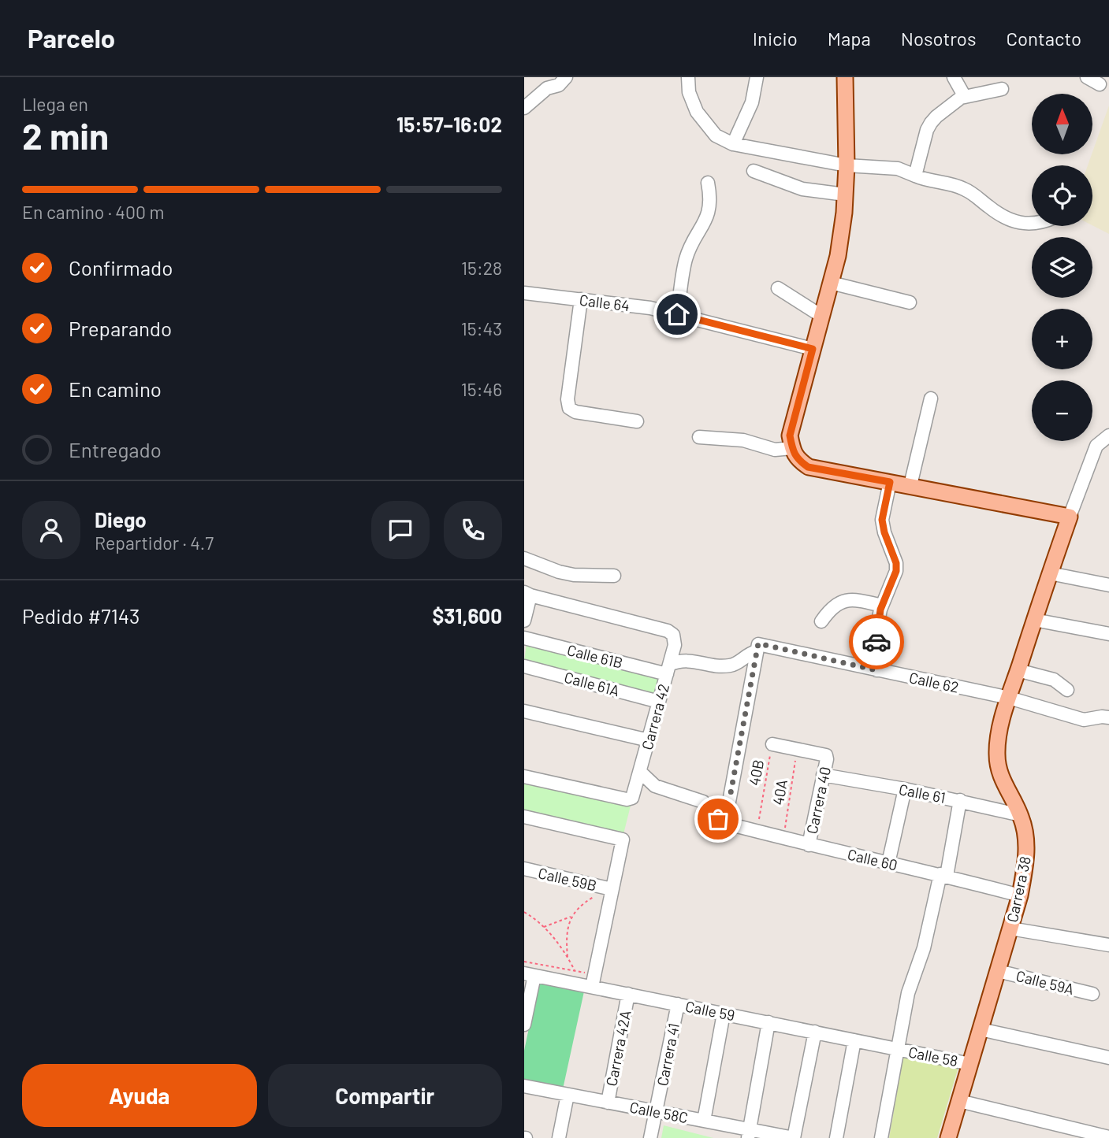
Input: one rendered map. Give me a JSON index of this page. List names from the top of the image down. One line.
{"streets":{"main road":["Carrera 38"],"street":["Calle 64","Calle 61B","Calle 62","Calle 61A","Carrera 42","Calle 61","Carrera 40","Calle 60","Calle 59B","Calle 59A","Calle 59","Carrera 42A","Carrera 41","Calle 58","Calle 58C"],"path":["40B","40A"]},"crossings":[["Calle 61B","Carrera 42"],["Calle 62","Carrera 38"],["Calle 61A","Carrera 42"],["40B","Calle 60"],["40A","Carrera 40"],["40A","Calle 60"],["Calle 61","Carrera 40"],["Calle 61","Carrera 38"],["Carrera 40","Calle 60"],["Calle 60","Carrera 38"],["Carrera 38","Calle 59A"],["Carrera 38","Calle 58"],["Calle 59","Carrera 42A"],["Calle 59","Carrera 41"],["Calle 59","Calle 58"],["Carrera 42A","Calle 58C"],["Carrera 41","Calle 58C"]],"north":"top","page":{"header":"Parcelo","nav":["Inicio","Mapa","Nosotros","Contacto"],"heading":["2 min","Llega en","15:57–16:02"],"panel":["Diego","Repartidor · 4.7","Pedido #7143","$31,600"],"map_buttons":["+","−"],"bar":"En camino · 400 m","list":[["Confirmado","15:28"],["Preparando","15:43"],["En camino","15:46"],"Entregado"],"buttons":["Ayuda","Compartir"]}}
